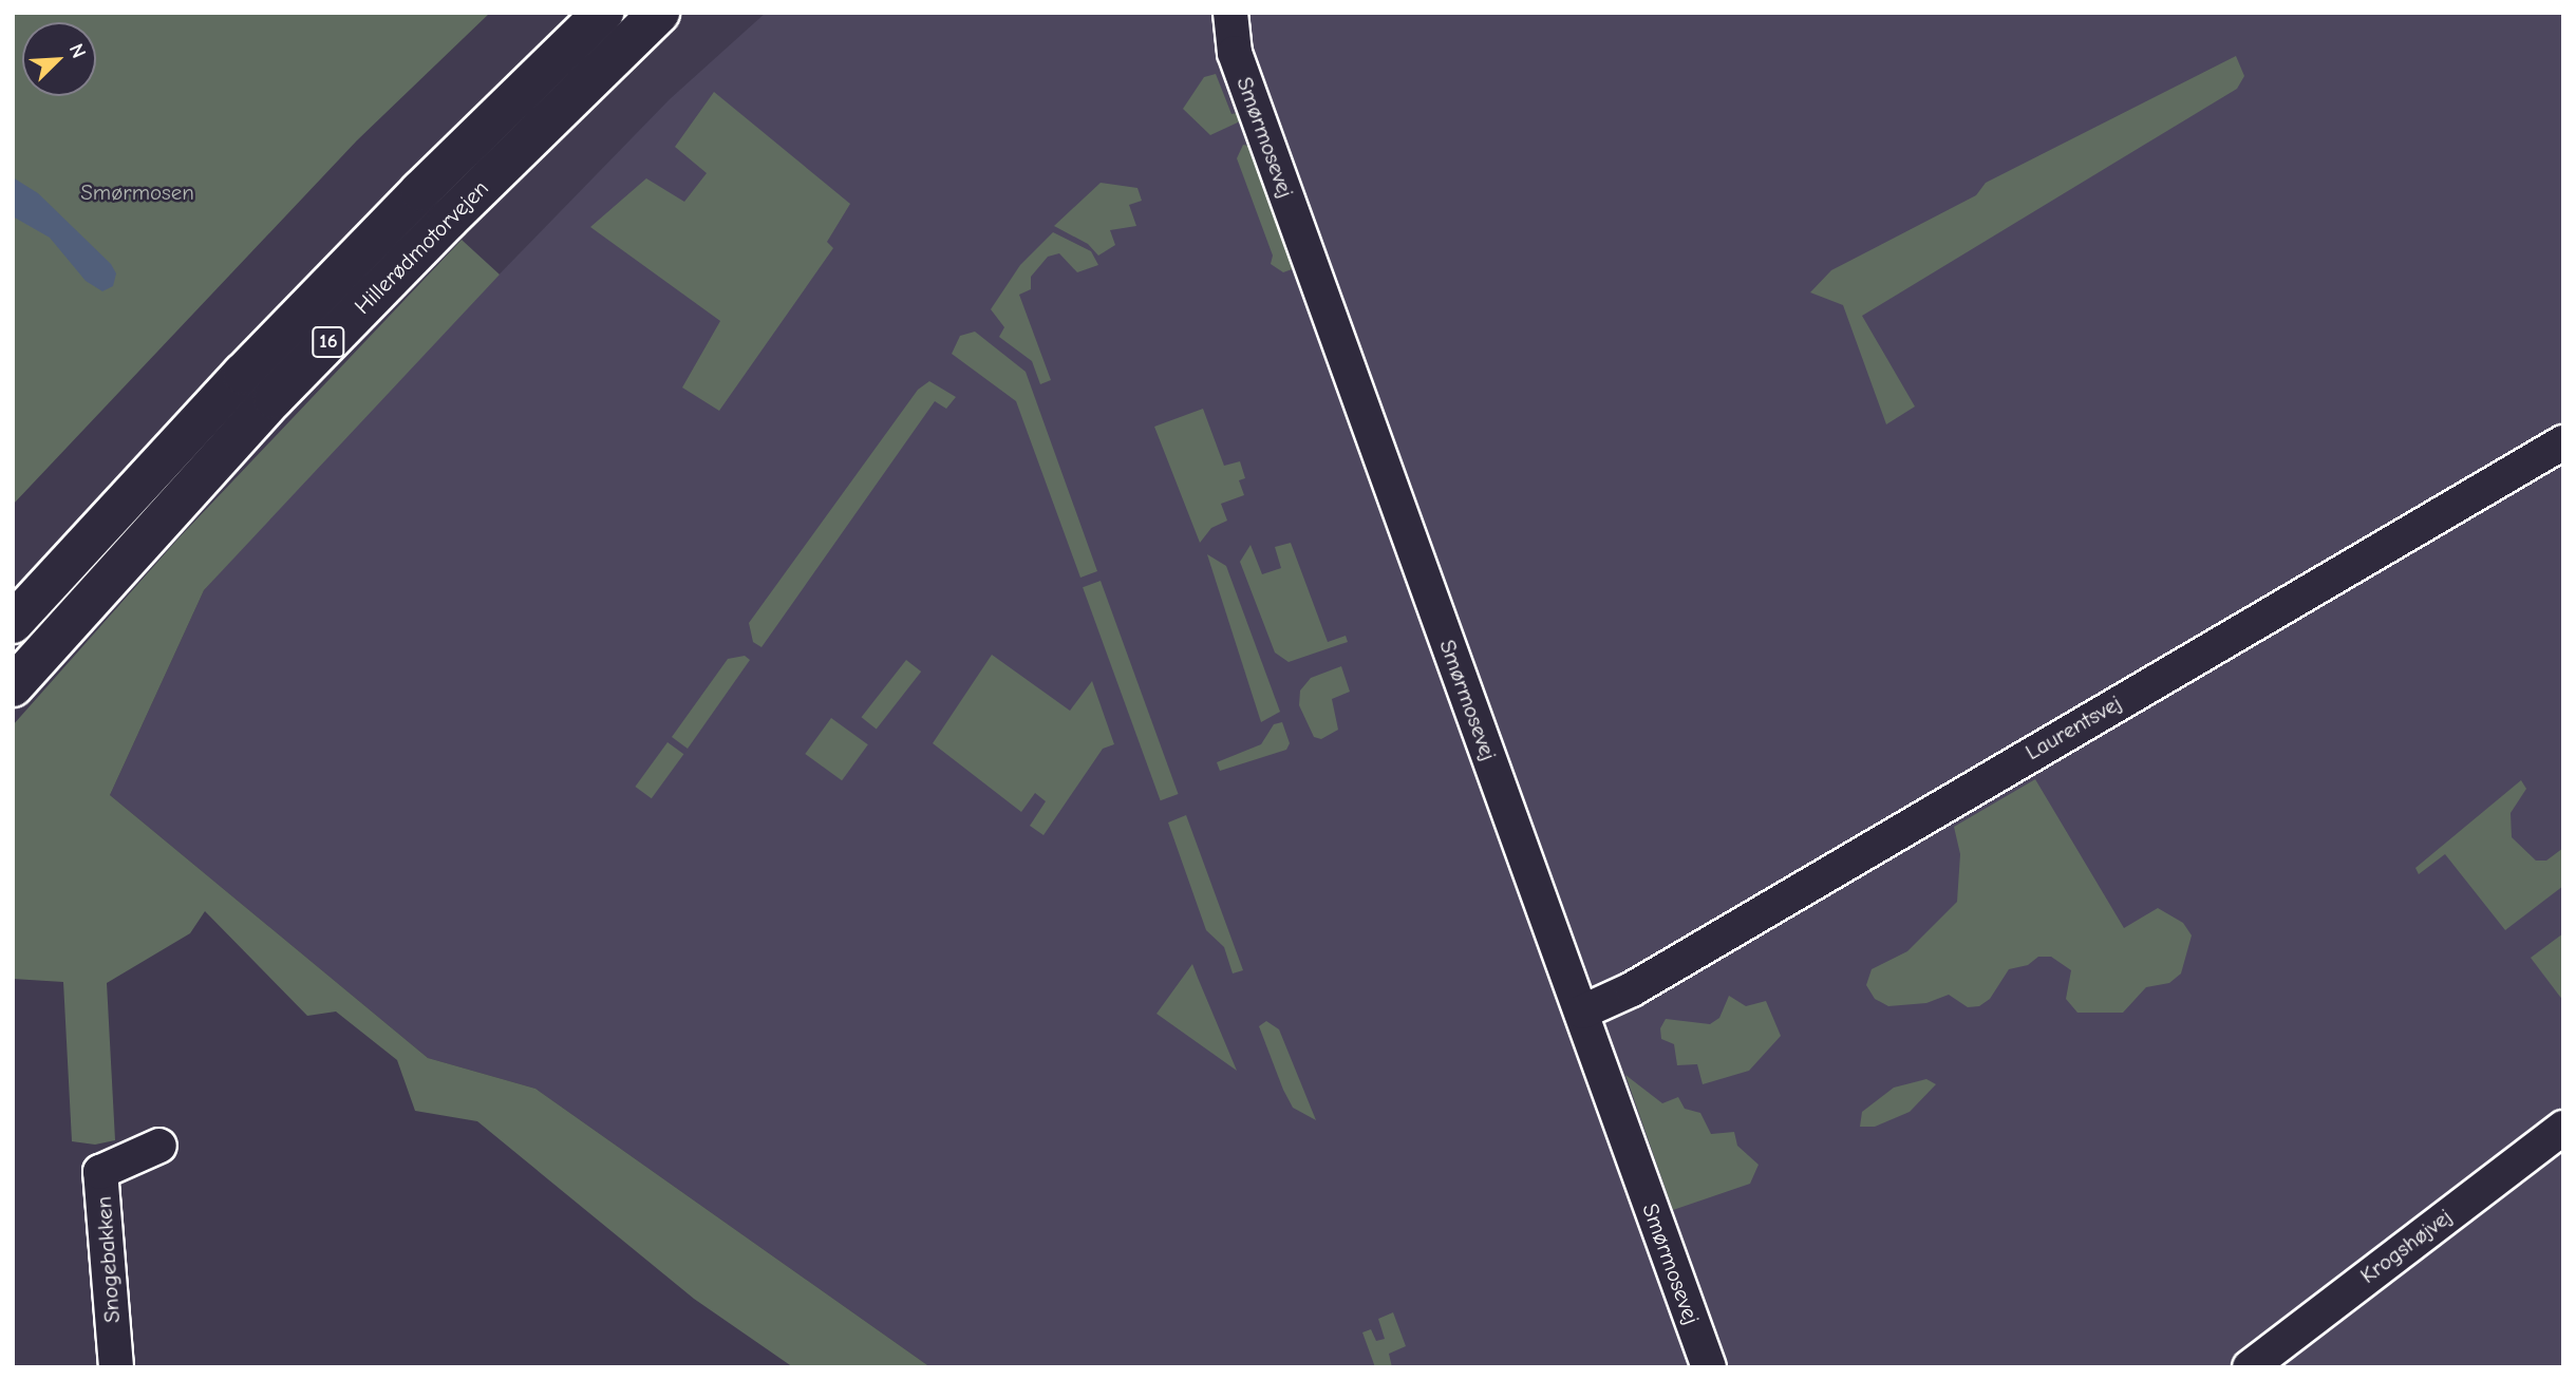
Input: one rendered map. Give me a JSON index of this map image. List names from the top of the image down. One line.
{"streets":{"highway":["Hillerødmotorvejen","16"],"street":["Smørmosevej","Laurentsvej","Krogshøjvej","Snogebakken"]},"crossings":[["Smørmosevej","Laurentsvej"]],"parks":["Smørmosen"],"north":"top right"}
